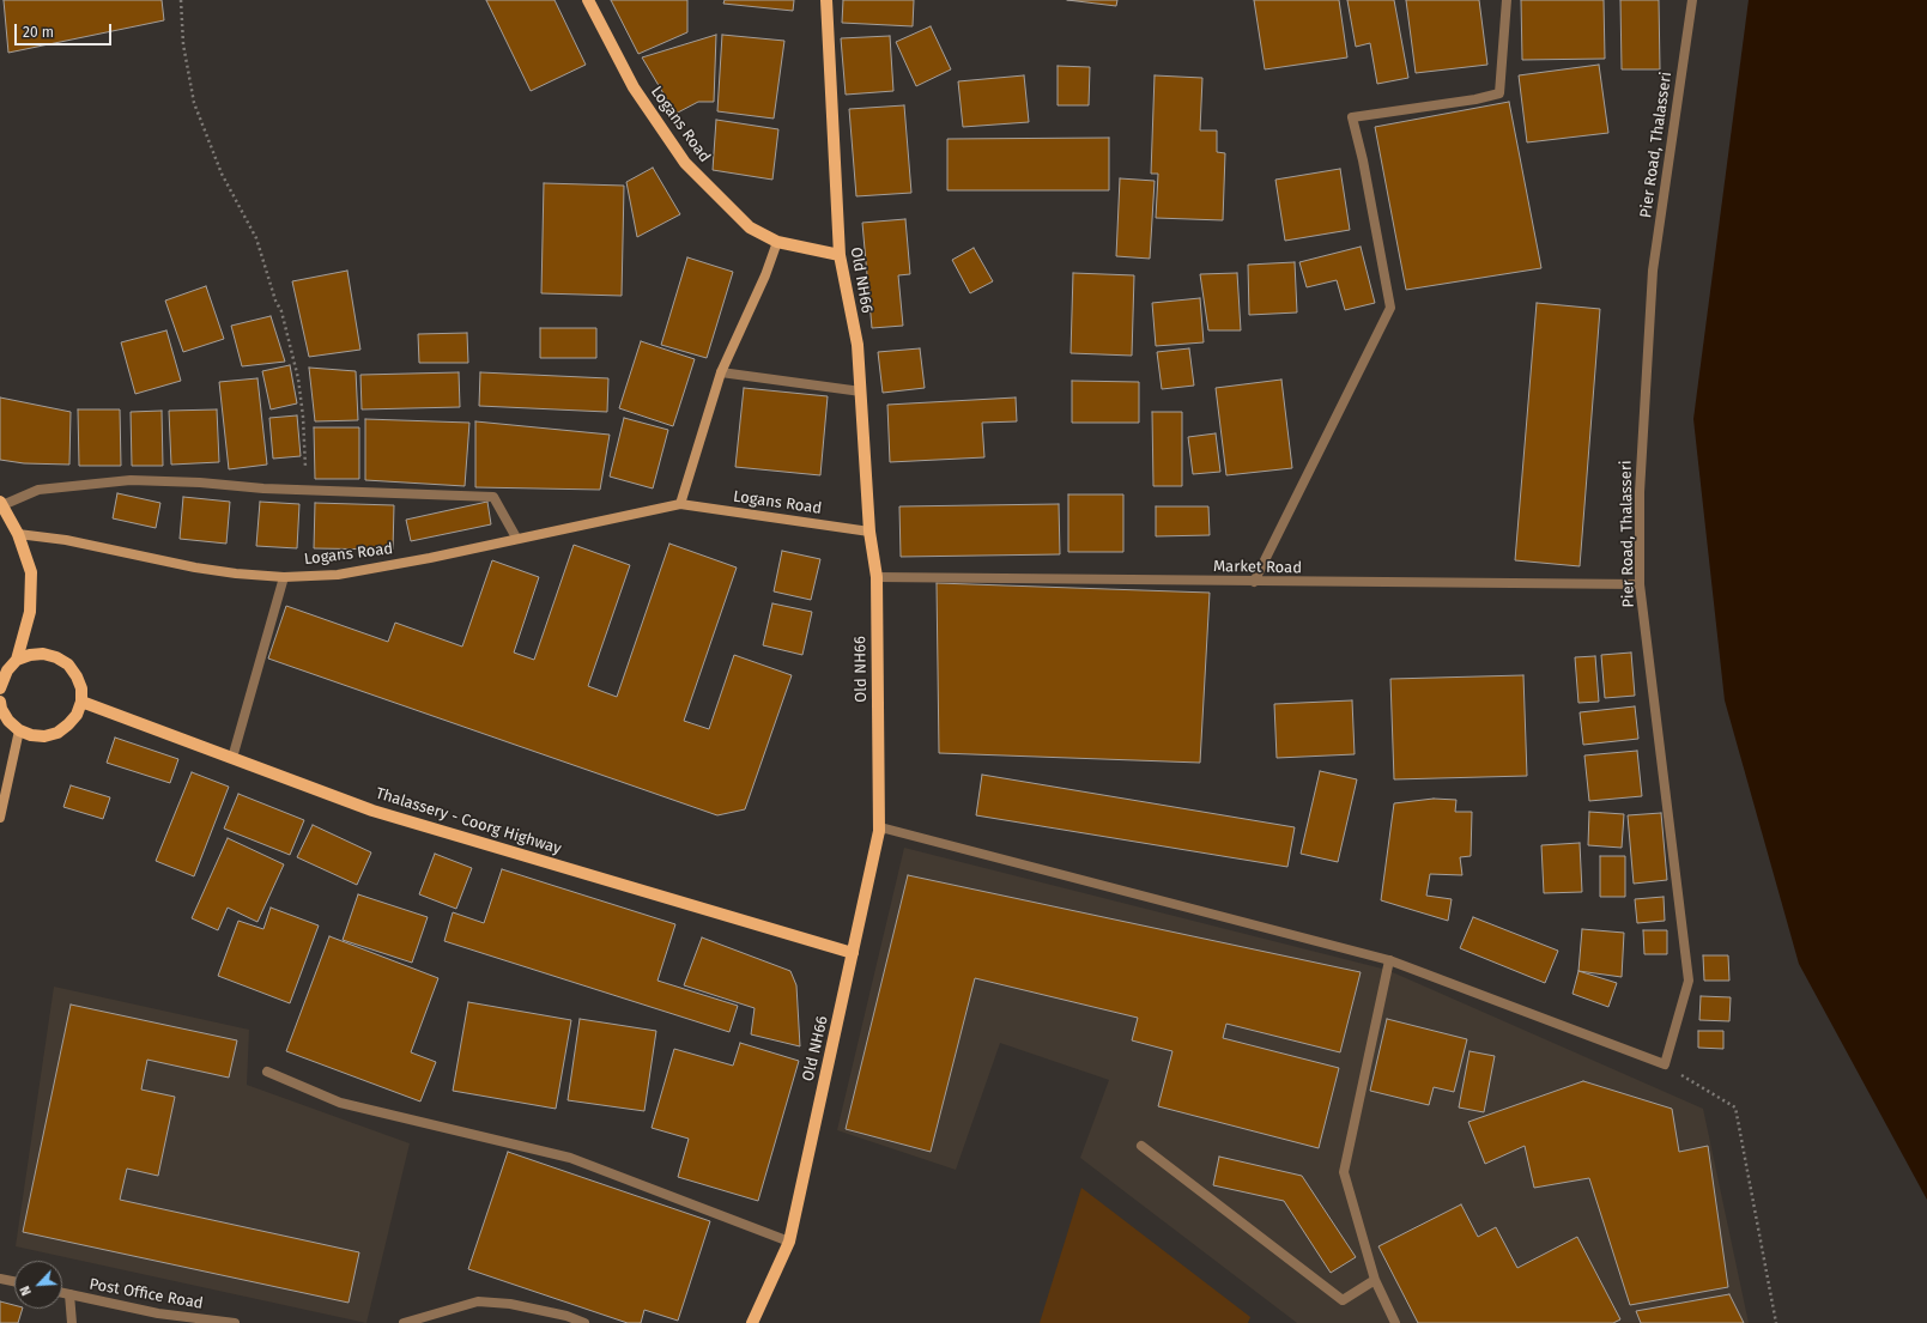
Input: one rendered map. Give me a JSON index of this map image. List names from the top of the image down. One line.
{"streets":{"main road":["Logans Road","Old NH66","Thalassery - Coorg Highway"],"street":["Pier Road, Thalasseri","Market Road","Post Office Road"]},"crossings":[["Logans Road","Old NH66"],["Pier Road, Thalasseri","Market Road"],["Old NH66","Market Road"],["Old NH66","Thalassery - Coorg Highway"]],"scale_bar":"20 m","north":"bottom left"}
